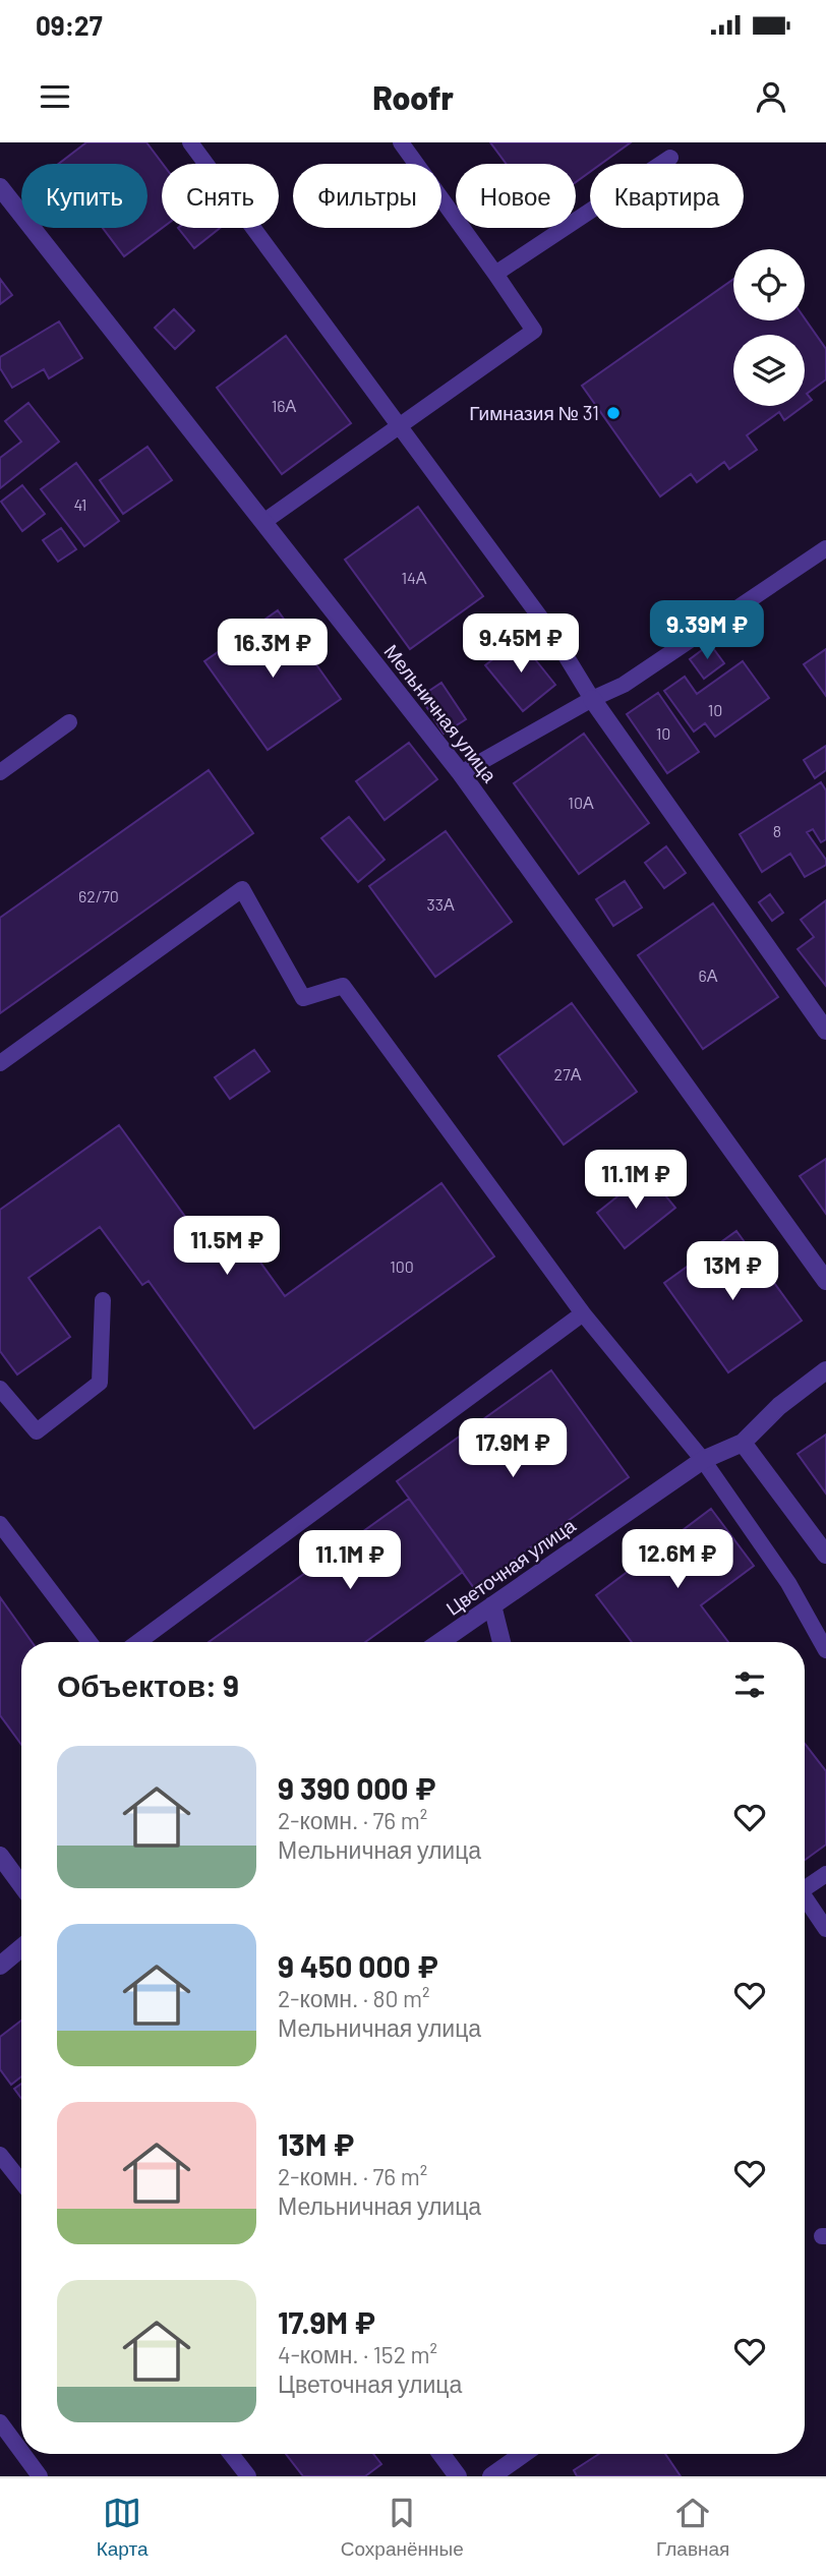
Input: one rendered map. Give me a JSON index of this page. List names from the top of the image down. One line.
{"streets":{"street":["Мельничная улица","Цветочная улица"]},"places":["Гимназия № 31"],"house_numbers":["16А","41","14А","10","10","10А","8","62/70","33А","6А","27А","100"],"page":{"status":"09:27","header":"Roofr","chip":["Купить","Снять","Фильтры","Новое","Квартира"],"price":["9.39M ₽","9.45M ₽","16.3M ₽","11.1M ₽","11.5M ₽","13M ₽","17.9M ₽","12.6M ₽","11.1M ₽"],"heading":"Объектов: 9","list":[{"name":"9 390 000 ₽","note":"2-комн. · 76 m² · Мельничная улица"},{"name":"9 450 000 ₽","note":"2-комн. · 80 m² · Мельничная улица"},{"name":"13M ₽","note":"2-комн. · 76 m² · Мельничная улица"},{"name":"17.9M ₽","note":"4-комн. · 152 m² · Цветочная улица"}],"tabs":["Карта","Сохранённые","Главная"]}}
